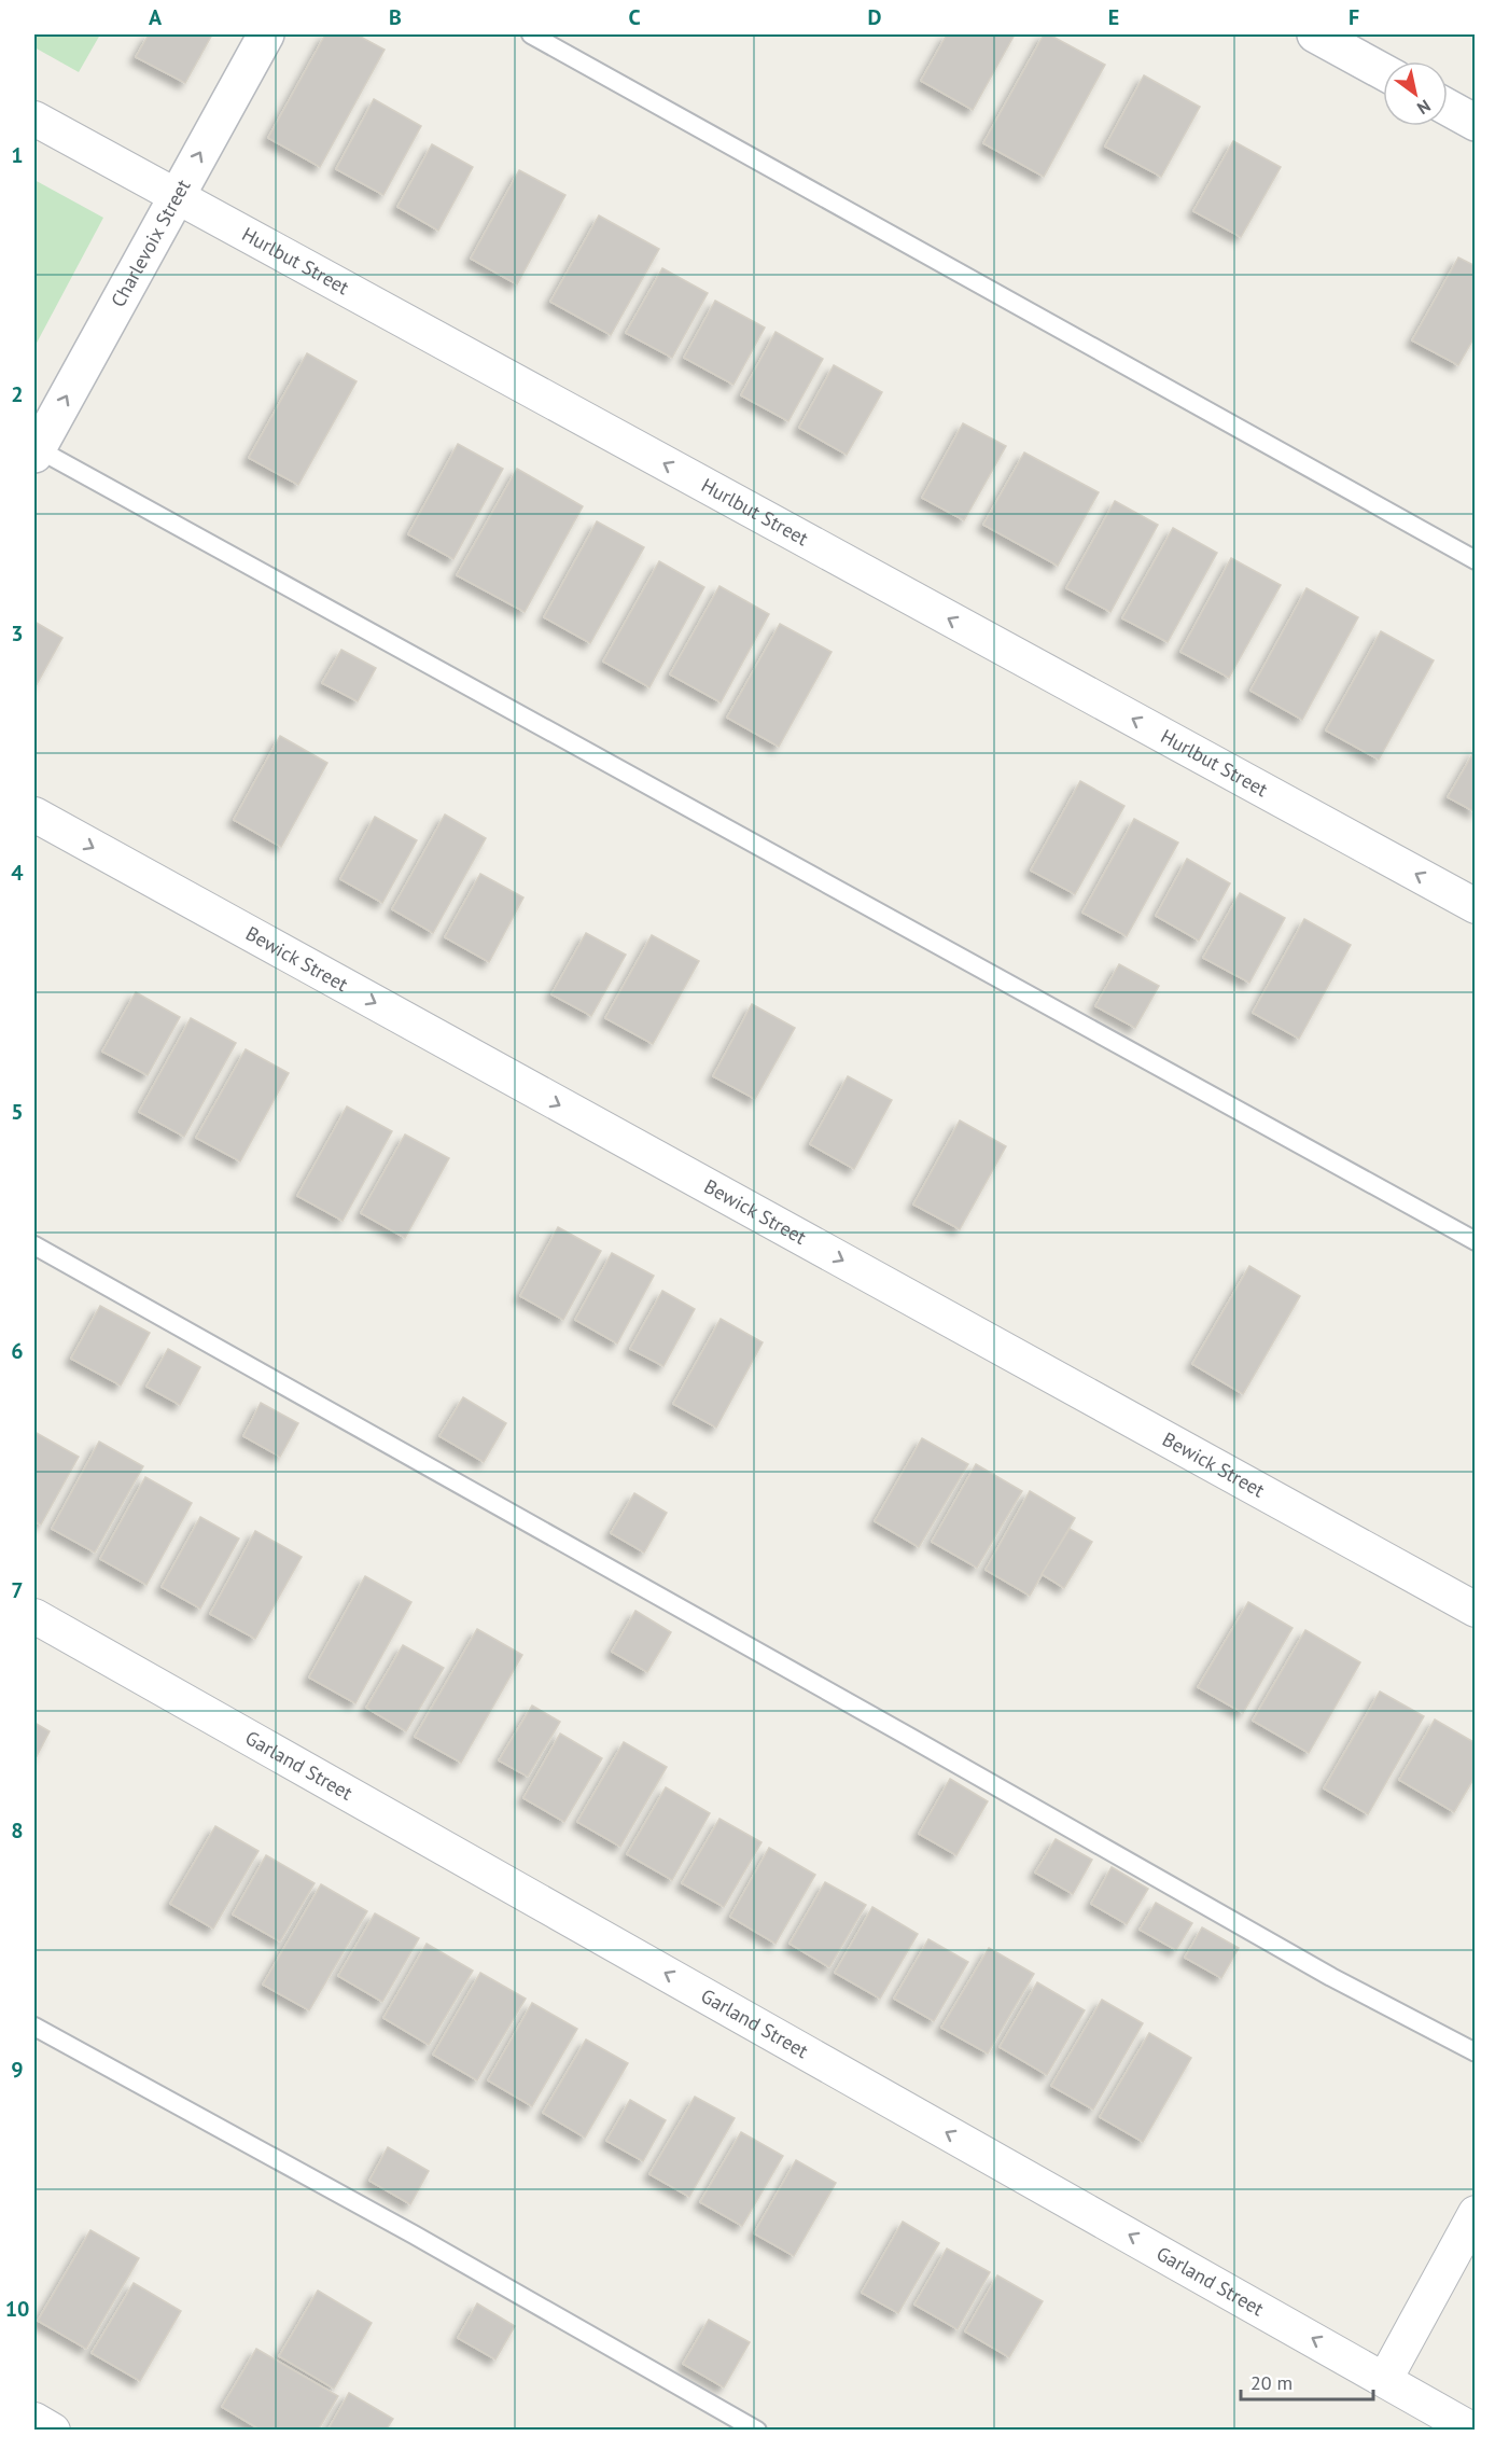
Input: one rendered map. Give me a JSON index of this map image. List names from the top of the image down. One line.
{"streets":{"street":["Charlevoix Street","Hurlbut Street","Bewick Street","Garland Street"]},"crossings":[["Charlevoix Street","Hurlbut Street"]],"one_way":["Charlevoix Street","Hurlbut Street","Bewick Street","Garland Street"],"scale_bar":"20 m","north":"bottom right","grid":{"columns":["A","B","C","D","E","F"],"rows":["1","2","3","4","5","6","7","8","9","10"]}}
